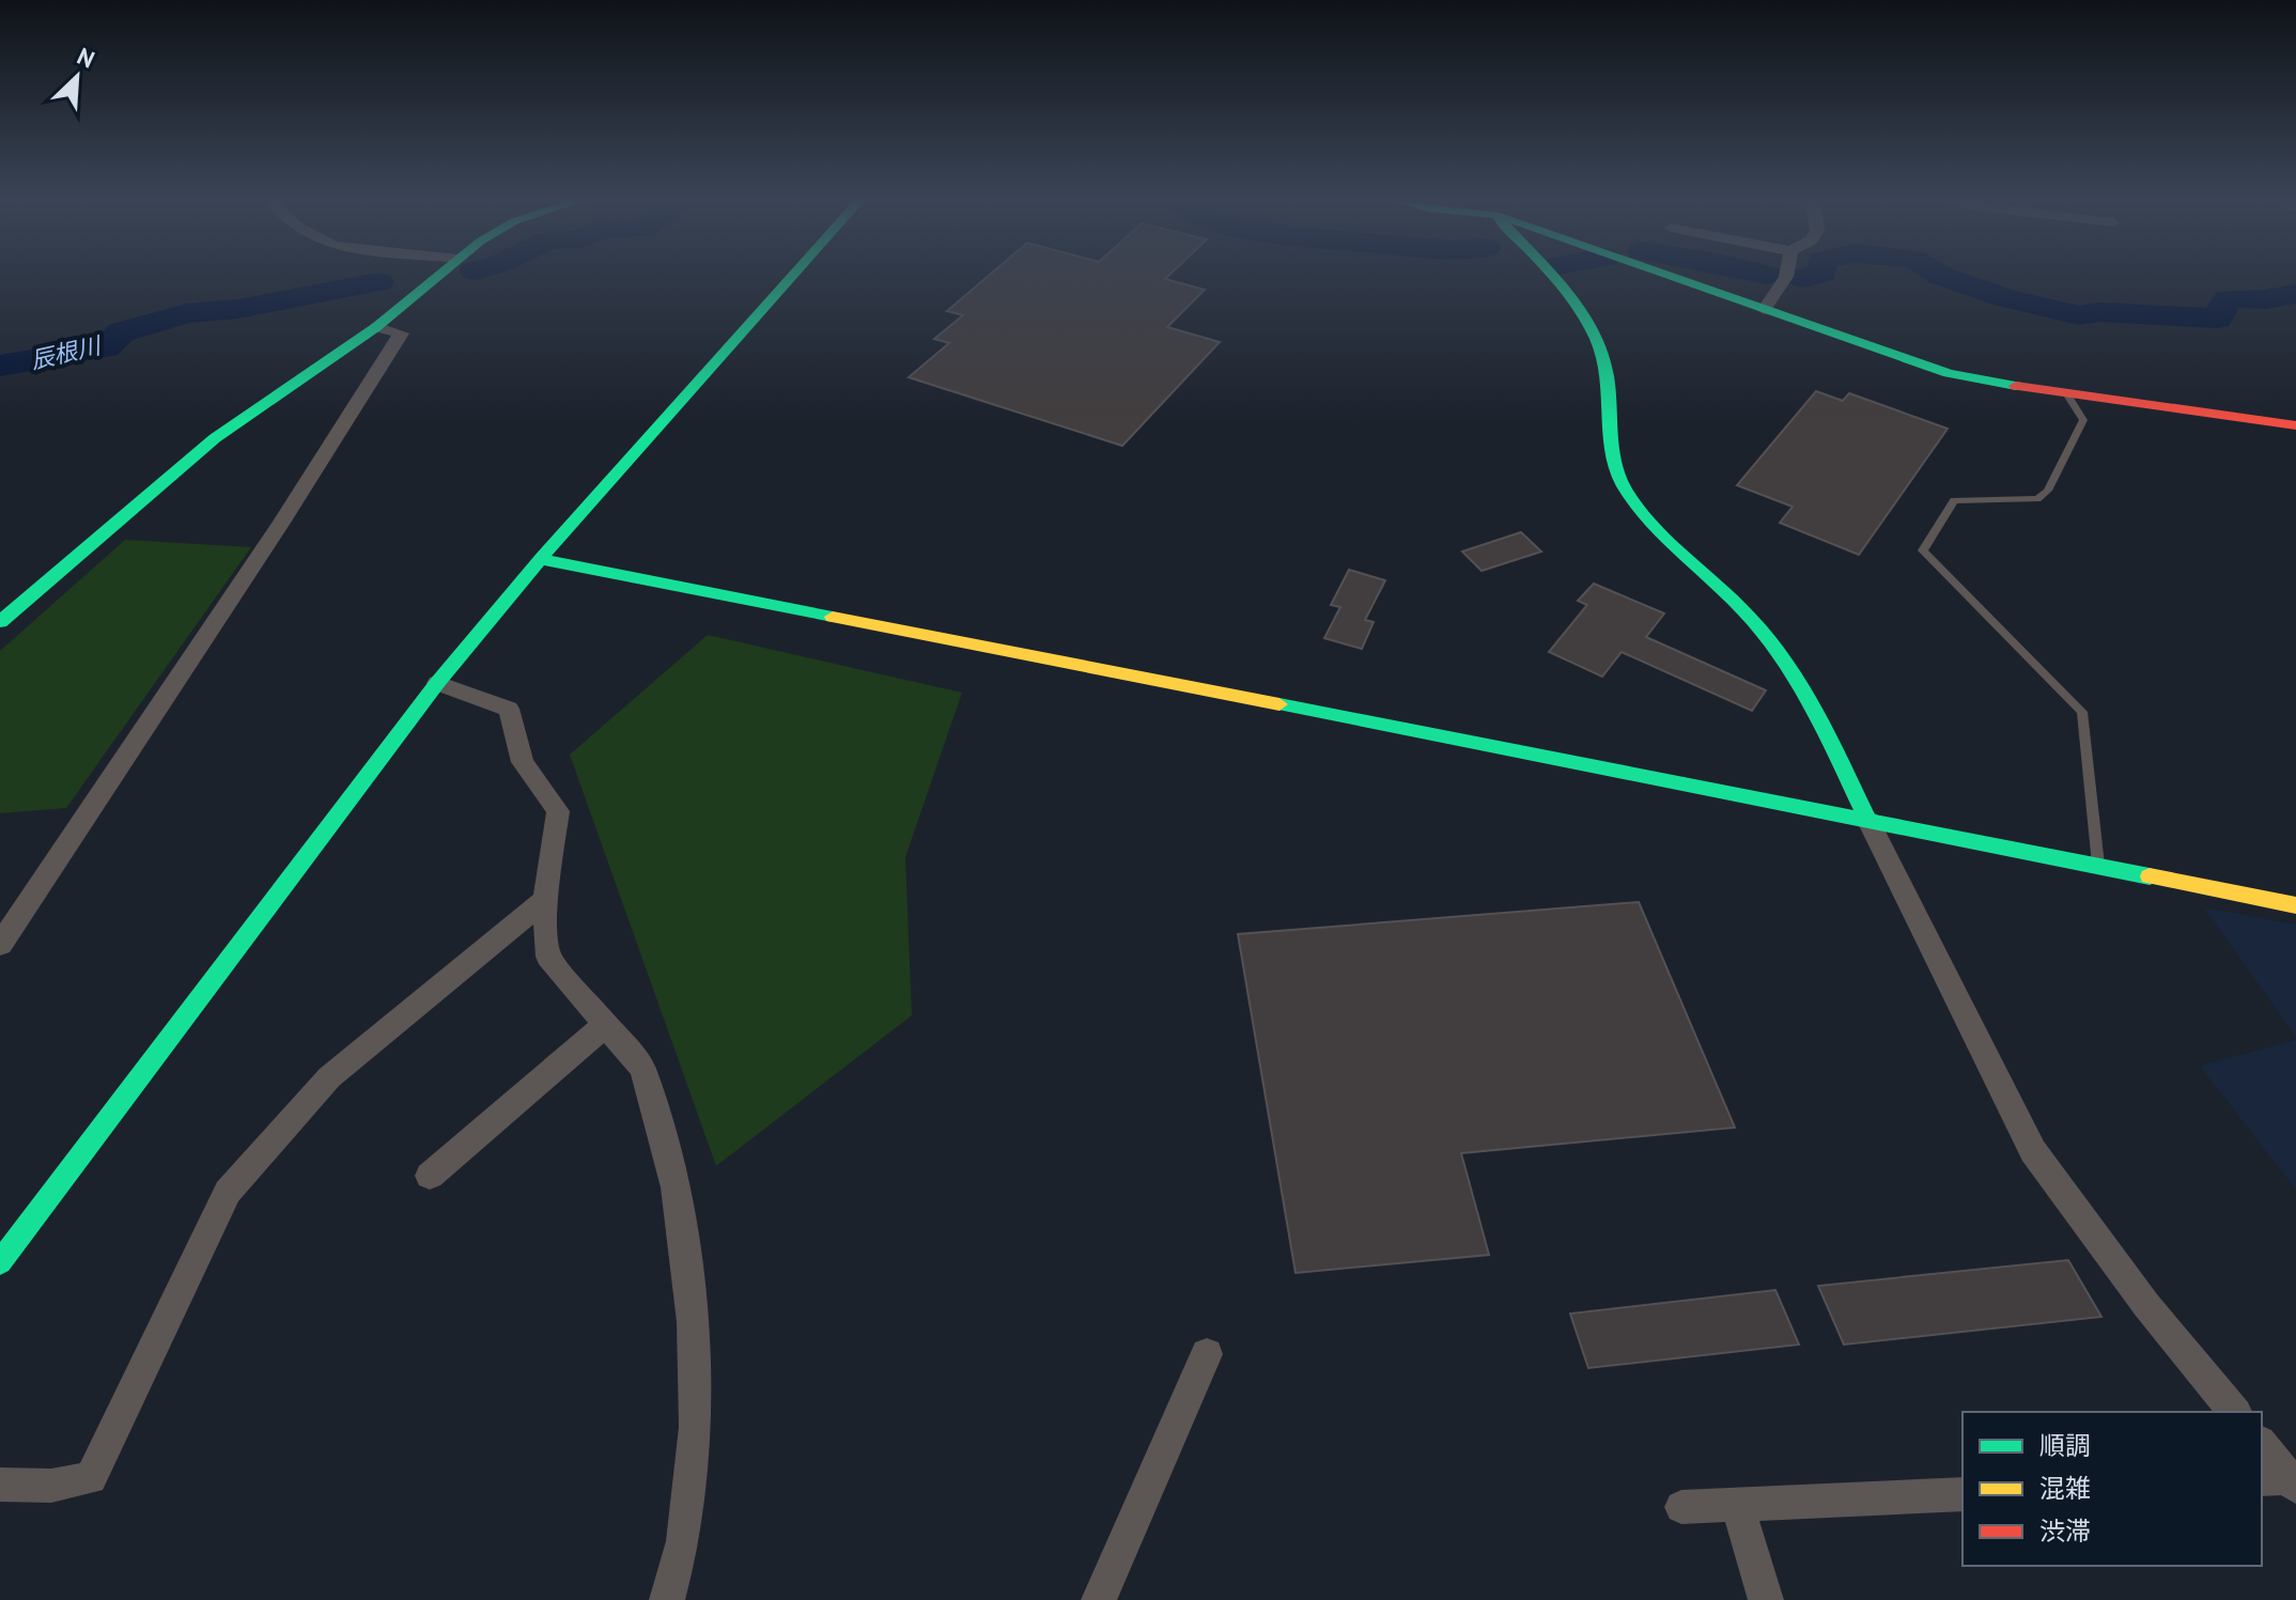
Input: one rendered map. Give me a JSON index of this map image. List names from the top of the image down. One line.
{"water":["辰根川"],"legend":["順調","混雑","渋滞"],"north":"top right"}
